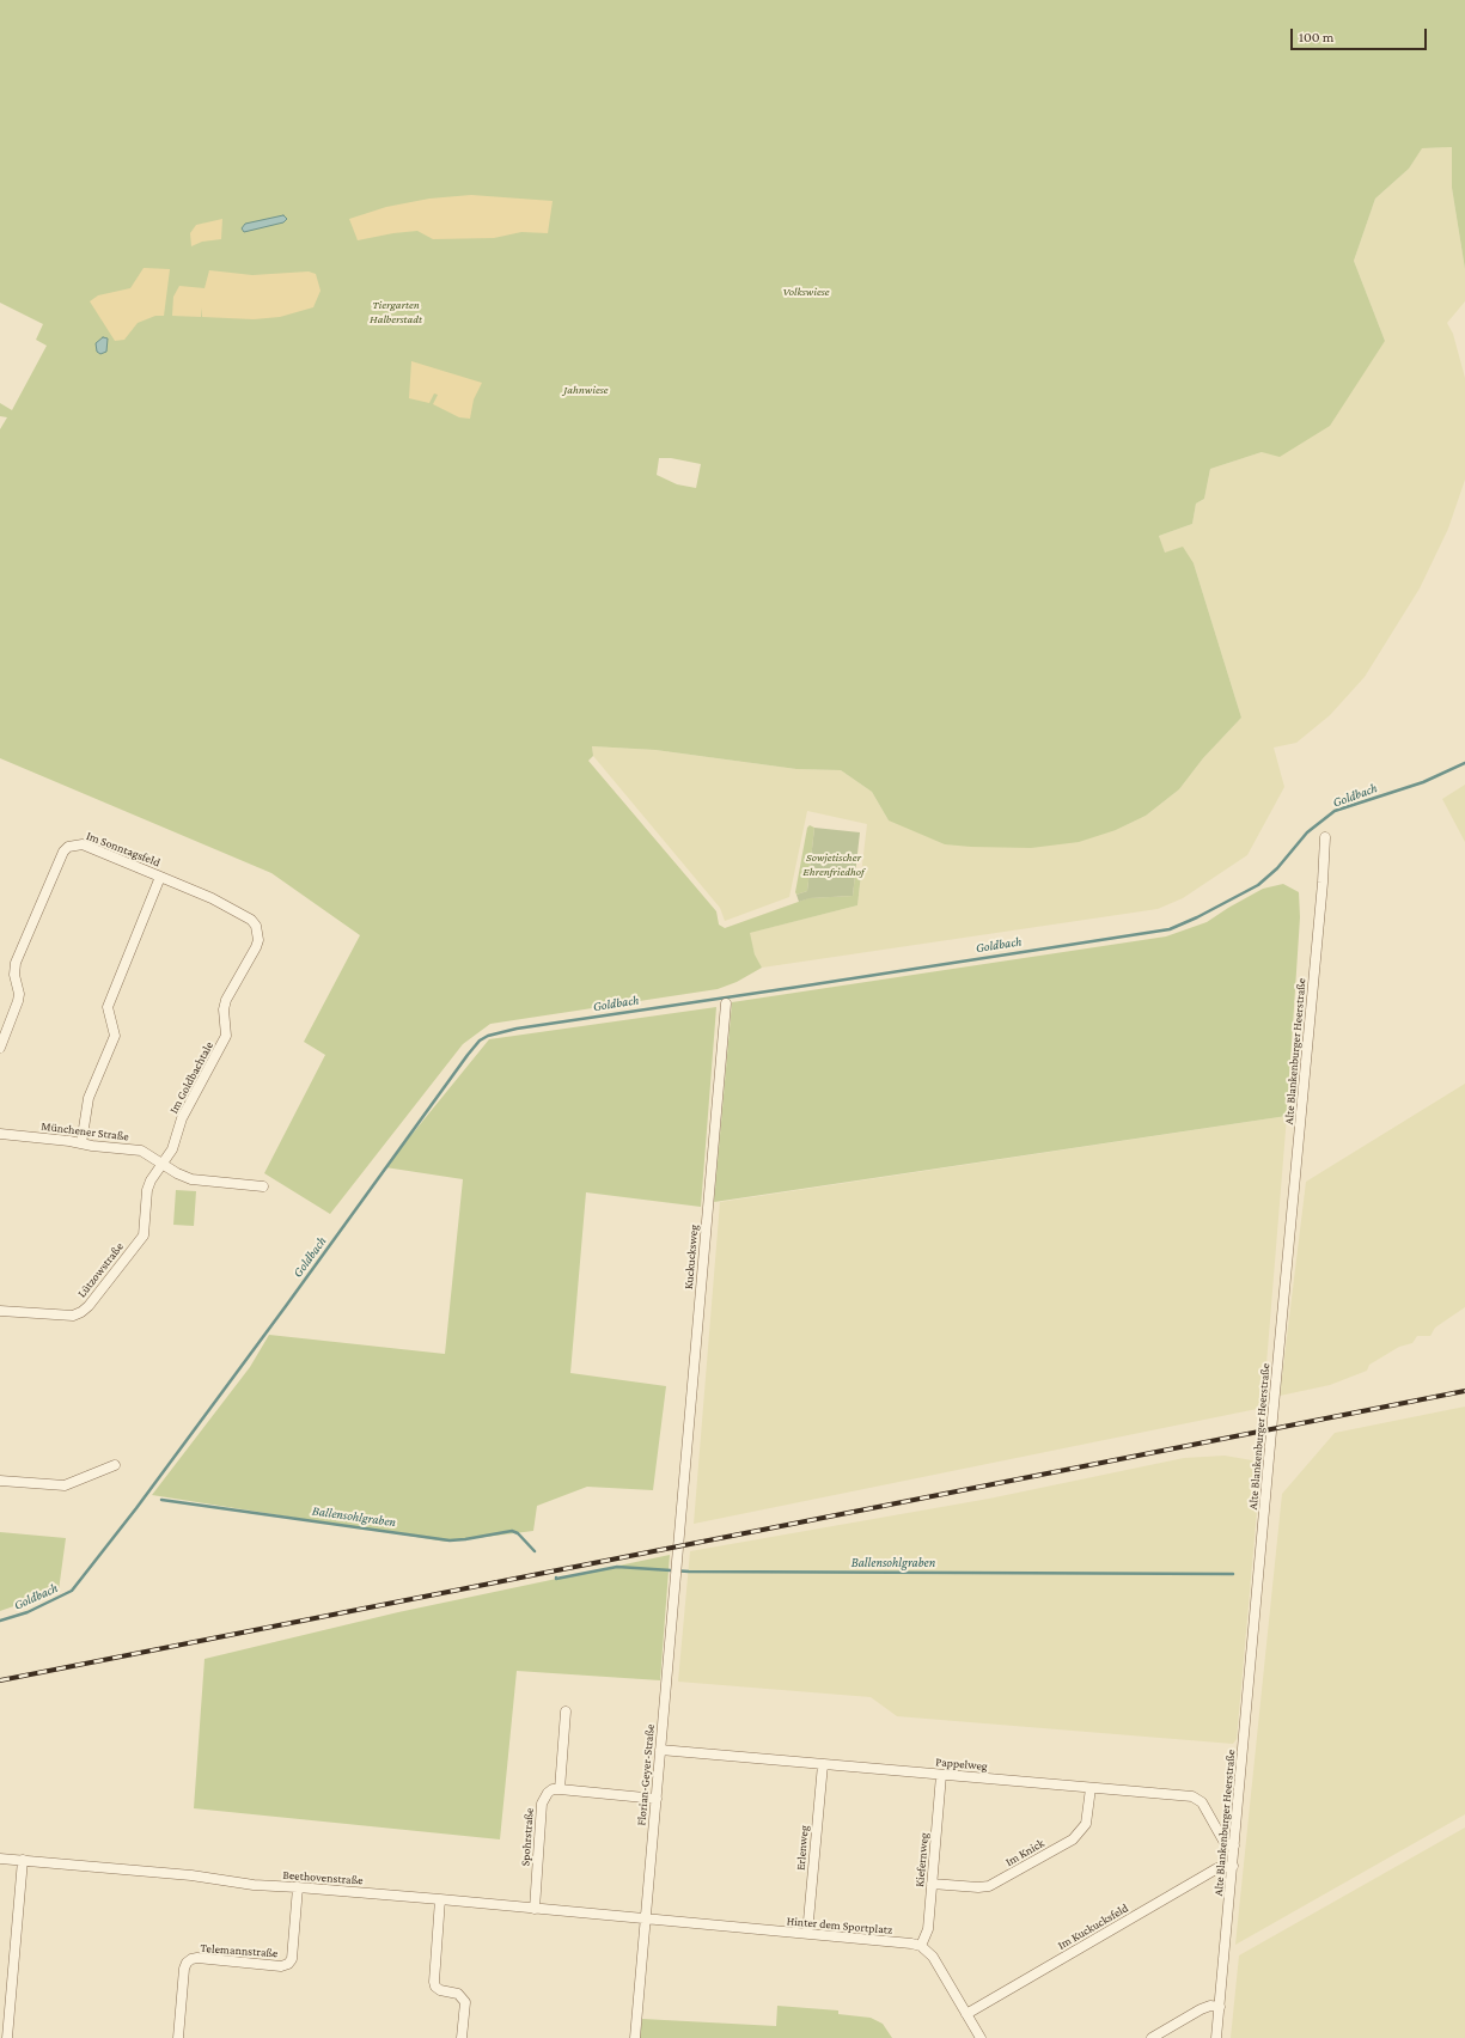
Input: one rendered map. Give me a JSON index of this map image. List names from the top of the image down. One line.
{"streets":{"street":["Im Sonntagsfeld","Alte Blankenburger Heerstraße","Im Goldbachtale","Münchener Straße","Kuckucksweg","Lützowstraße","Pappelweg","Florian-Geyer-Straße","Spohrstraße","Erlenweg","Im Knick","Kiefernweg","Beethovenstraße","Hinter dem Sportplatz","Im Kuckucksfeld","Telemannstraße"]},"crossings":[["Im Sonntagsfeld","Im Goldbachtale"],["Im Sonntagsfeld","Münchener Straße"],["Alte Blankenburger Heerstraße","Pappelweg"],["Alte Blankenburger Heerstraße","Im Kuckucksfeld"],["Im Goldbachtale","Münchener Straße"],["Im Goldbachtale","Lützowstraße"],["Münchener Straße","Lützowstraße"],["Kuckucksweg","Florian-Geyer-Straße"],["Pappelweg","Florian-Geyer-Straße"],["Pappelweg","Erlenweg"],["Pappelweg","Im Knick"],["Pappelweg","Kiefernweg"],["Florian-Geyer-Straße","Beethovenstraße"],["Florian-Geyer-Straße","Hinter dem Sportplatz"],["Spohrstraße","Beethovenstraße"],["Erlenweg","Hinter dem Sportplatz"],["Im Knick","Kiefernweg"],["Kiefernweg","Hinter dem Sportplatz"],["Beethovenstraße","Hinter dem Sportplatz"],["Beethovenstraße","Telemannstraße"]],"water":["Goldbach","Ballensohlgraben"],"parks":["Volkswiese","Tiergarten Halberstadt","Jahnwiese","Sowjetischer Ehrenfriedhof"],"scale_bar":"100 m"}
